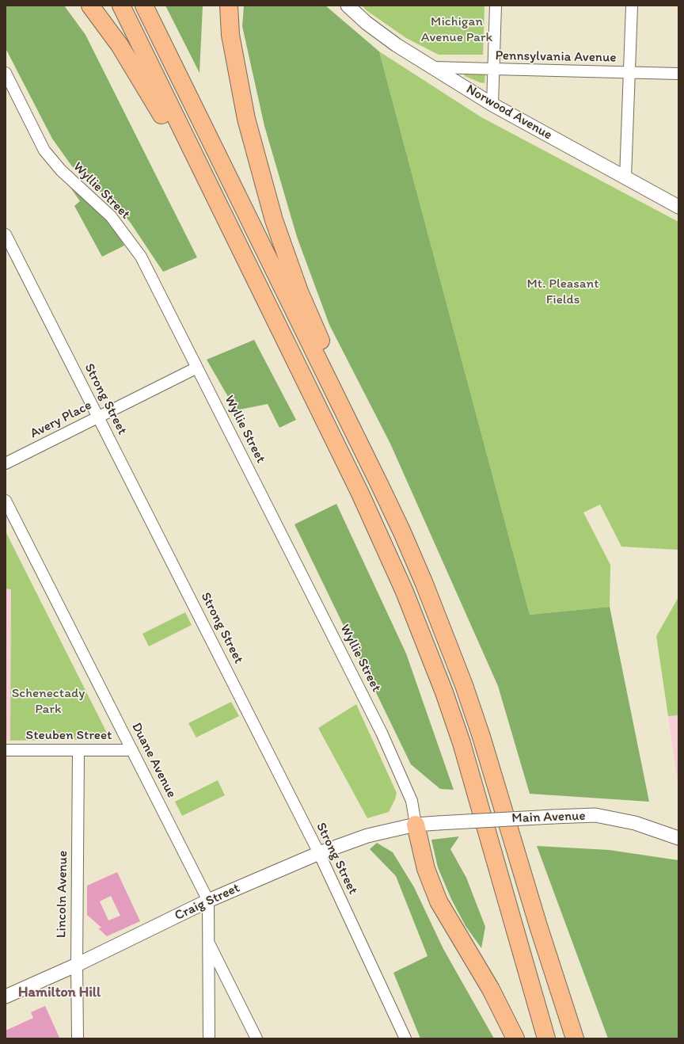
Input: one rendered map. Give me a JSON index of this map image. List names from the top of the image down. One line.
{"streets":{"street":["Pennsylvania Avenue","Norwood Avenue","Wyllie Street","Strong Street","Avery Place","Steuben Street","Duane Avenue","Main Avenue","Lincoln Avenue","Craig Street"]},"crossings":[["Pennsylvania Avenue","Norwood Avenue"],["Wyllie Street","Avery Place"],["Wyllie Street","Main Avenue"],["Wyllie Street","Craig Street"],["Strong Street","Avery Place"],["Strong Street","Craig Street"],["Steuben Street","Duane Avenue"],["Steuben Street","Lincoln Avenue"],["Duane Avenue","Craig Street"],["Main Avenue","Craig Street"],["Lincoln Avenue","Craig Street"]],"districts":["Hamilton Hill"],"parks":["Michigan Avenue Park","Mt. Pleasant Fields","Schenectady Park"]}
